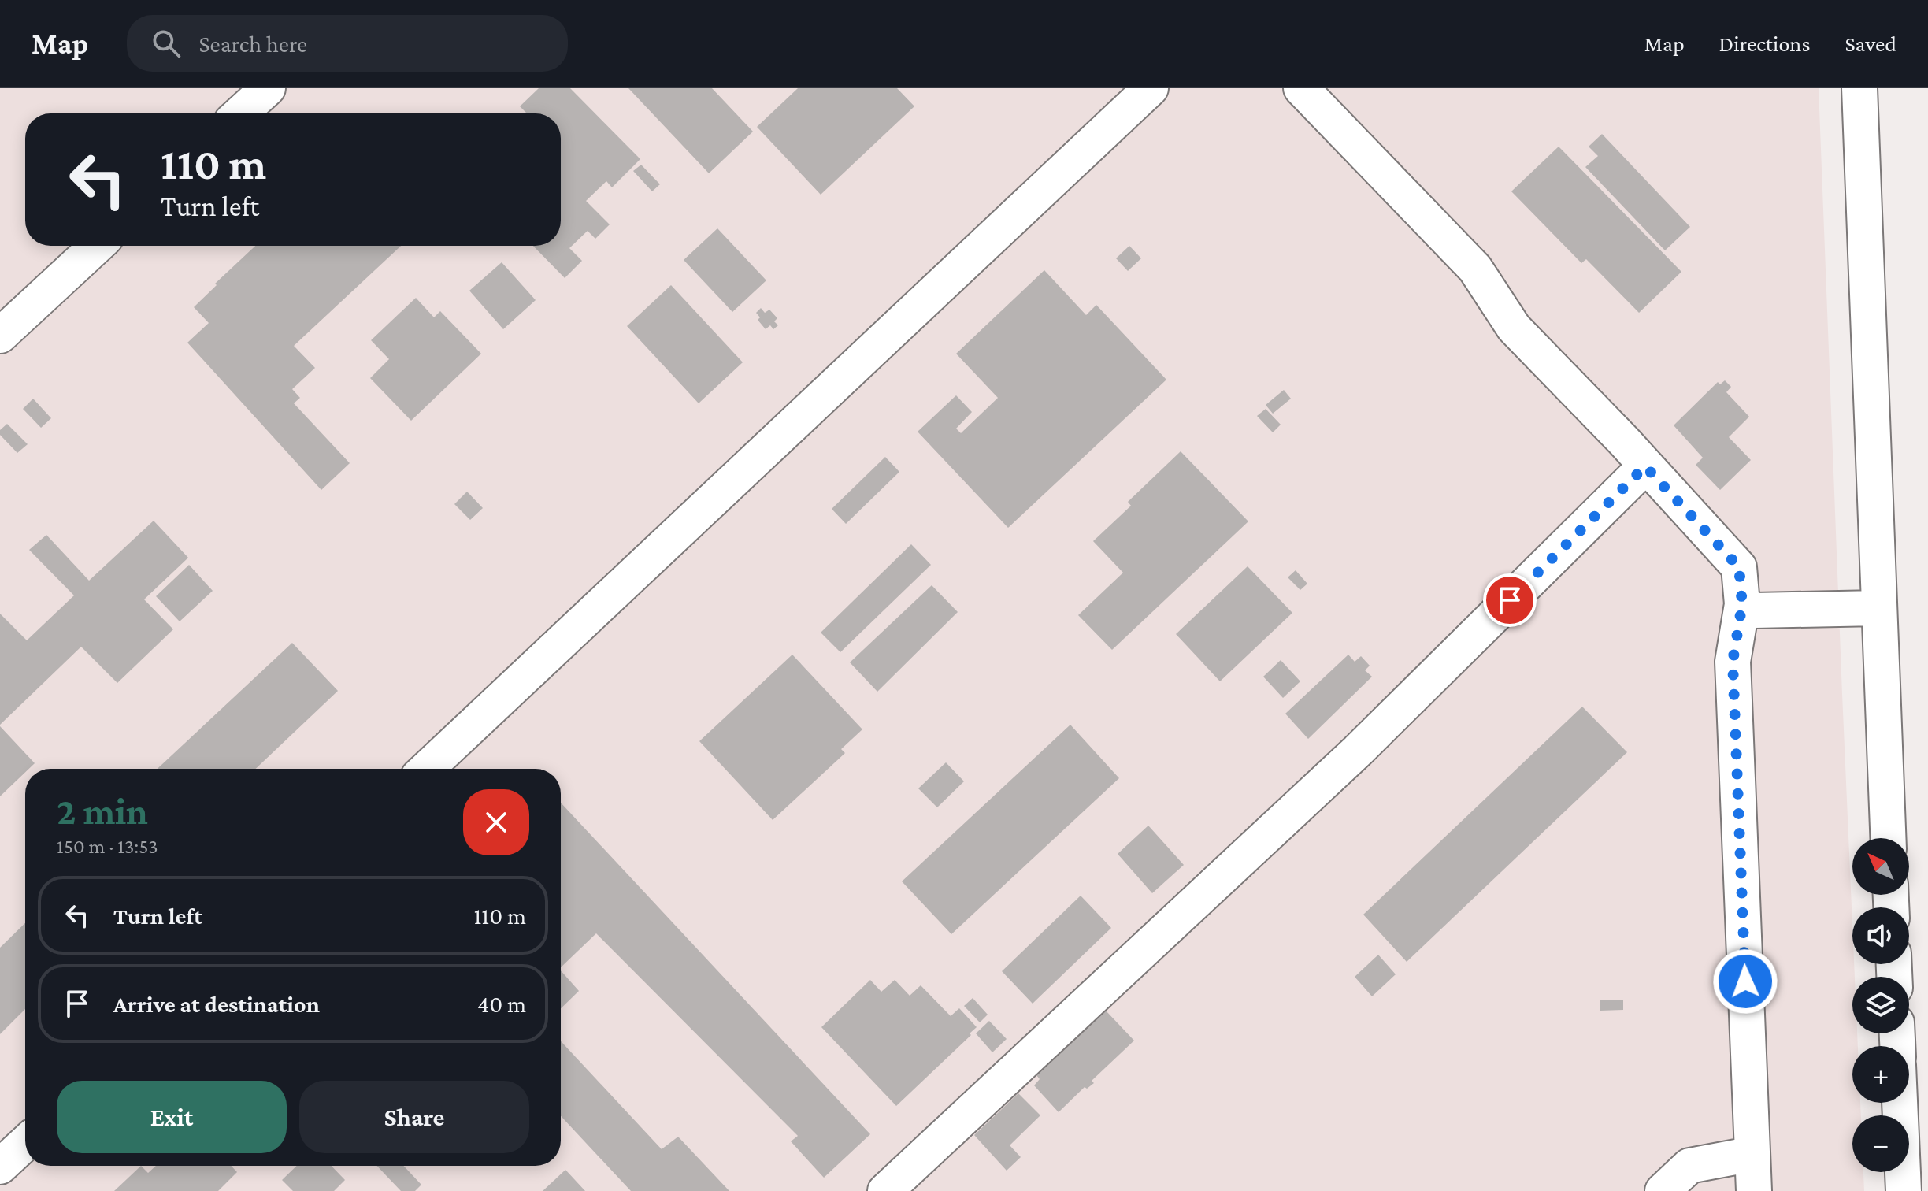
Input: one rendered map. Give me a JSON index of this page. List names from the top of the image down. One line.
{"north":"top left","page":{"header":"Map","search":"Search here","nav":["Map","Directions","Saved"],"turn":["110 m","Turn left"],"heading":["2 min","150 m · 13:53"],"map_buttons":["+","−"],"list":[{"name":"Turn left","value":"110 m"},{"name":"Arrive at destination","value":"40 m"}],"buttons":["Exit","Share"]}}
